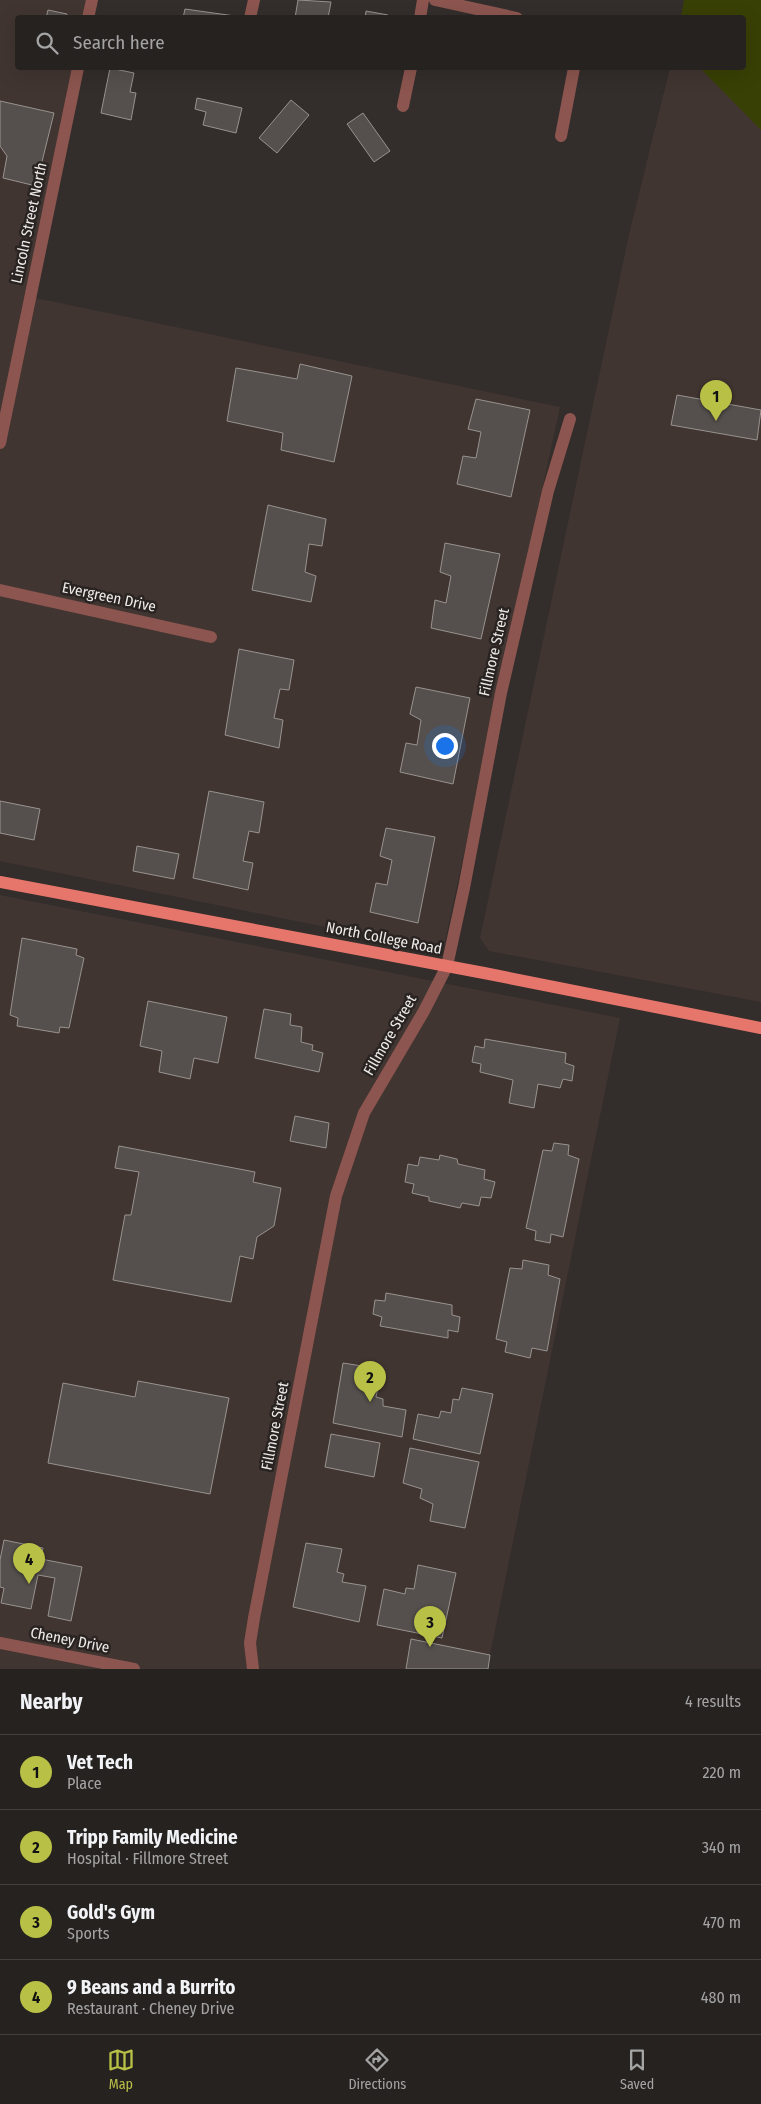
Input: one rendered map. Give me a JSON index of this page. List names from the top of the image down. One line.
{"streets":{"main road":["North College Road"],"street":["Lincoln Street North","Evergreen Drive","Fillmore Street","Cheney Drive"]},"crossings":[["Fillmore Street","North College Road"]],"page":{"search":"Search here","pins":["1","2","4","3"],"heading":["Nearby","4 results"],"list":[{"mark":"1","name":"Vet Tech","note":"Place","value":"220 m"},{"mark":"2","name":"Tripp Family Medicine","note":"Hospital · Fillmore Street","value":"340 m"},{"mark":"3","name":"Gold's Gym","note":"Sports","value":"470 m"},{"mark":"4","name":"9 Beans and a Burrito","note":"Restaurant · Cheney Drive","value":"480 m"}],"nav":["Map","Directions","Saved"]}}
